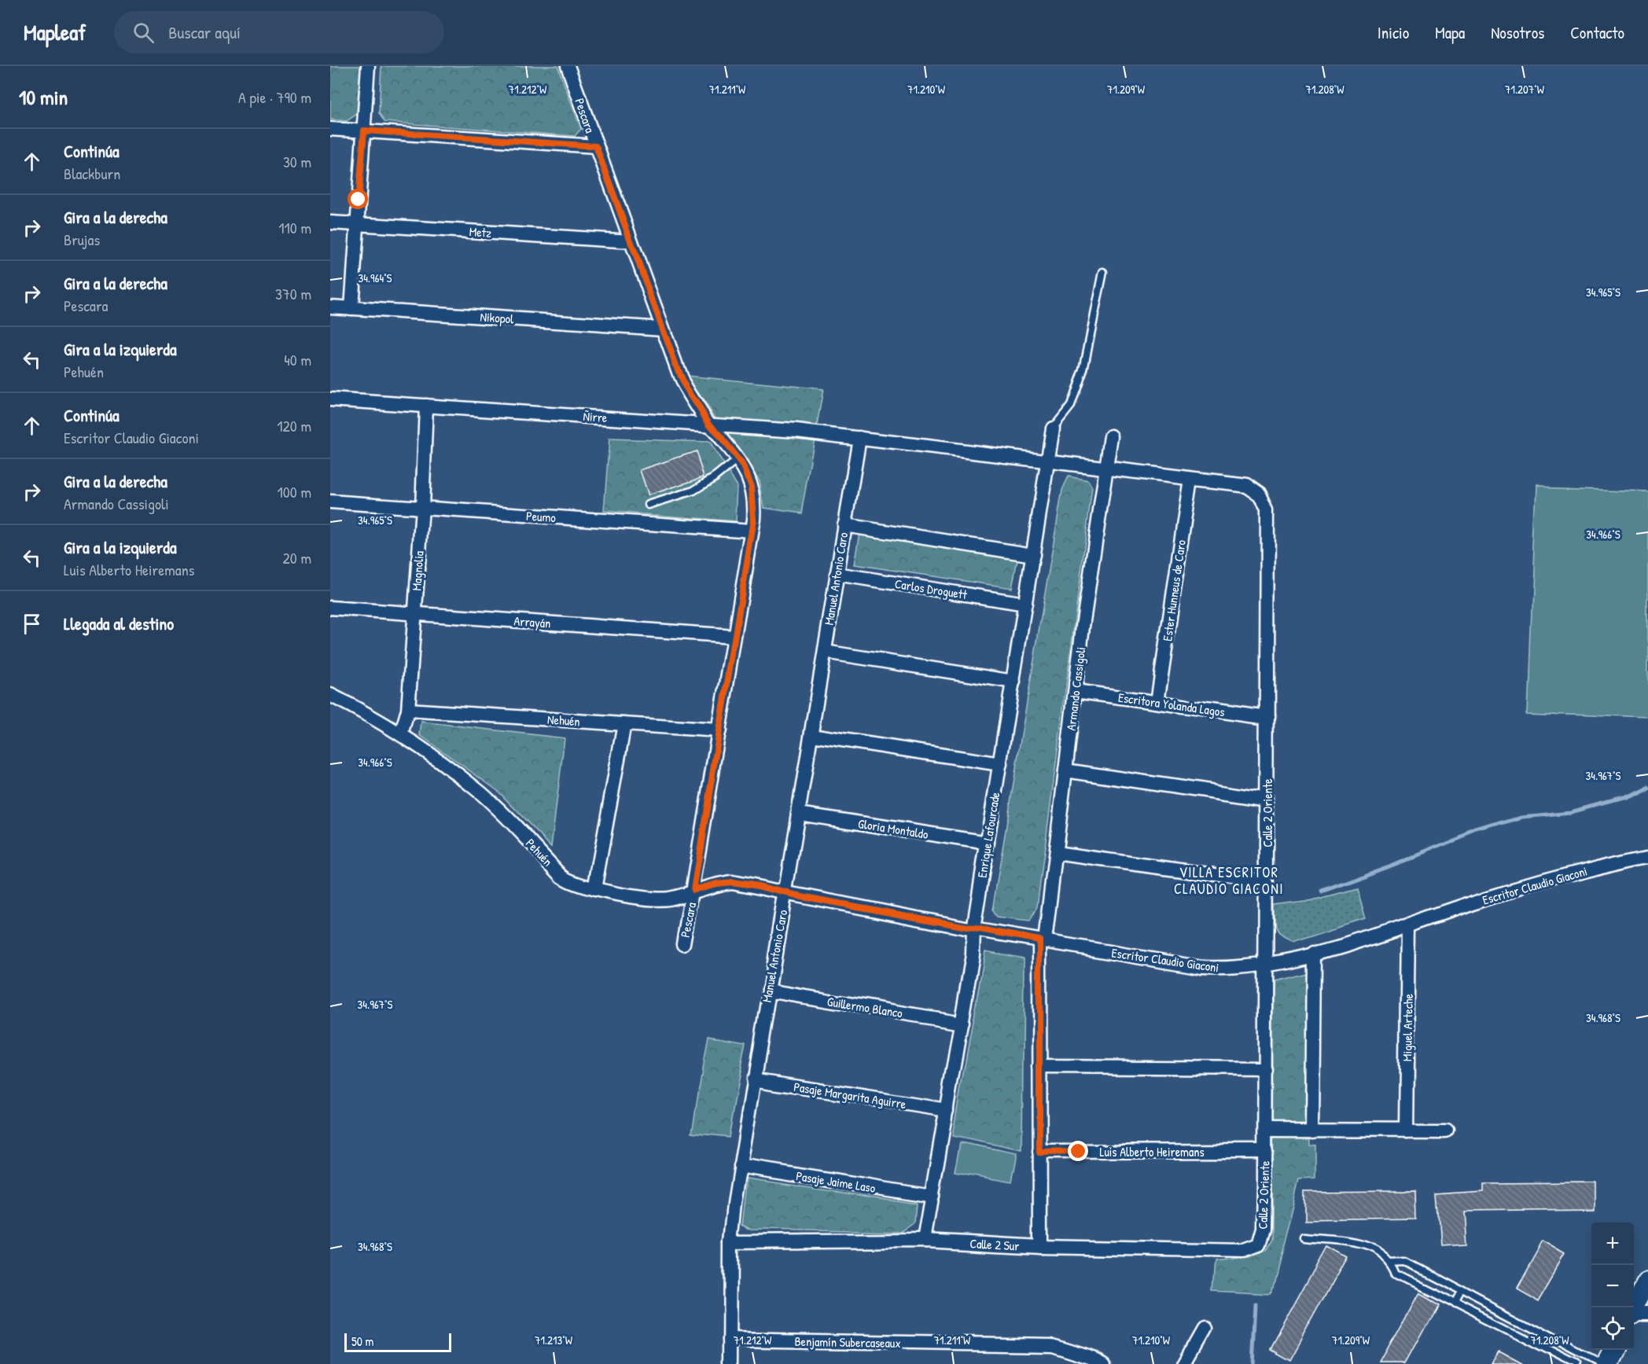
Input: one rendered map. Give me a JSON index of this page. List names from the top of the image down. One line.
{"streets":{"street":["Pescara","Metz","Nikopol","Ñirre","Peumo","Magnolia","Manuel Antonio Caro","Carlos Droguett","Ester Hunneus de Caro","Arrayán","Armando Cassigoli","Escritora Yolanda Lagos","Nehuén","Calle 2 Oriente","Gloria Montaldo","Enrique Lafourcade","Pehuén","Escritor Claudio Giaconi","Guillermo Blanco","Miguel Arteche","Pasaje Margarita Aguirre","Luis Alberto Heiremans","Pasaje Jaime Laso","Calle 2 Sur","Benjamín Subercaseaux"]},"crossings":[["Pescara","Metz"],["Pescara","Nikopol"],["Pescara","Ñirre"],["Pescara","Peumo"],["Pescara","Arrayán"],["Pescara","Nehuén"],["Pescara","Pehuén"],["Ñirre","Magnolia"],["Ñirre","Manuel Antonio Caro"],["Ñirre","Ester Hunneus de Caro"],["Ñirre","Armando Cassigoli"],["Ñirre","Calle 2 Oriente"],["Ñirre","Enrique Lafourcade"],["Peumo","Magnolia"],["Magnolia","Arrayán"],["Magnolia","Nehuén"],["Magnolia","Pehuén"],["Manuel Antonio Caro","Carlos Droguett"],["Manuel Antonio Caro","Gloria Montaldo"],["Manuel Antonio Caro","Pehuén"],["Manuel Antonio Caro","Escritor Claudio Giaconi"],["Manuel Antonio Caro","Guillermo Blanco"],["Manuel Antonio Caro","Pasaje Margarita Aguirre"],["Manuel Antonio Caro","Pasaje Jaime Laso"],["Manuel Antonio Caro","Calle 2 Sur"],["Manuel Antonio Caro","Benjamín Subercaseaux"],["Carlos Droguett","Enrique Lafourcade"],["Ester Hunneus de Caro","Escritora Yolanda Lagos"],["Armando Cassigoli","Escritora Yolanda Lagos"],["Armando Cassigoli","Escritor Claudio Giaconi"],["Armando Cassigoli","Luis Alberto Heiremans"],["Armando Cassigoli","Calle 2 Sur"],["Escritora Yolanda Lagos","Calle 2 Oriente"],["Calle 2 Oriente","Escritor Claudio Giaconi"],["Calle 2 Oriente","Luis Alberto Heiremans"],["Calle 2 Oriente","Calle 2 Sur"],["Gloria Montaldo","Enrique Lafourcade"],["Enrique Lafourcade","Escritor Claudio Giaconi"],["Enrique Lafourcade","Guillermo Blanco"],["Enrique Lafourcade","Pasaje Margarita Aguirre"],["Enrique Lafourcade","Pasaje Jaime Laso"],["Enrique Lafourcade","Calle 2 Sur"],["Pehuén","Escritor Claudio Giaconi"],["Escritor Claudio Giaconi","Miguel Arteche"]],"districts":["VILLA ESCRITOR CLAUDIO GIACONI"],"scale_bar":"50 m","page":{"header":"Mapleaf","search":"Buscar aquí","nav":["Inicio","Mapa","Nosotros","Contacto"],"heading":["10 min","A pie · 790 m"],"list":[["Continúa","Blackburn","30 m"],["Gira a la derecha","Brujas","110 m"],["Gira a la derecha","Pescara","370 m"],["Gira a la izquierda","Pehuén","40 m"],["Continúa","Escritor Claudio Giaconi","120 m"],["Gira a la derecha","Armando Cassigoli","100 m"],["Gira a la izquierda","Luis Alberto Heiremans","20 m"],"Llegada al destino"],"map_buttons":["+","−"],"scale":"50 m"},"coordinates":["71.212°W","71.211°W","71.210°W","71.209°W","71.208°W","71.207°W","34.964°S","34.965°S","34.966°S","34.967°S","34.968°S","71.213°W"]}
